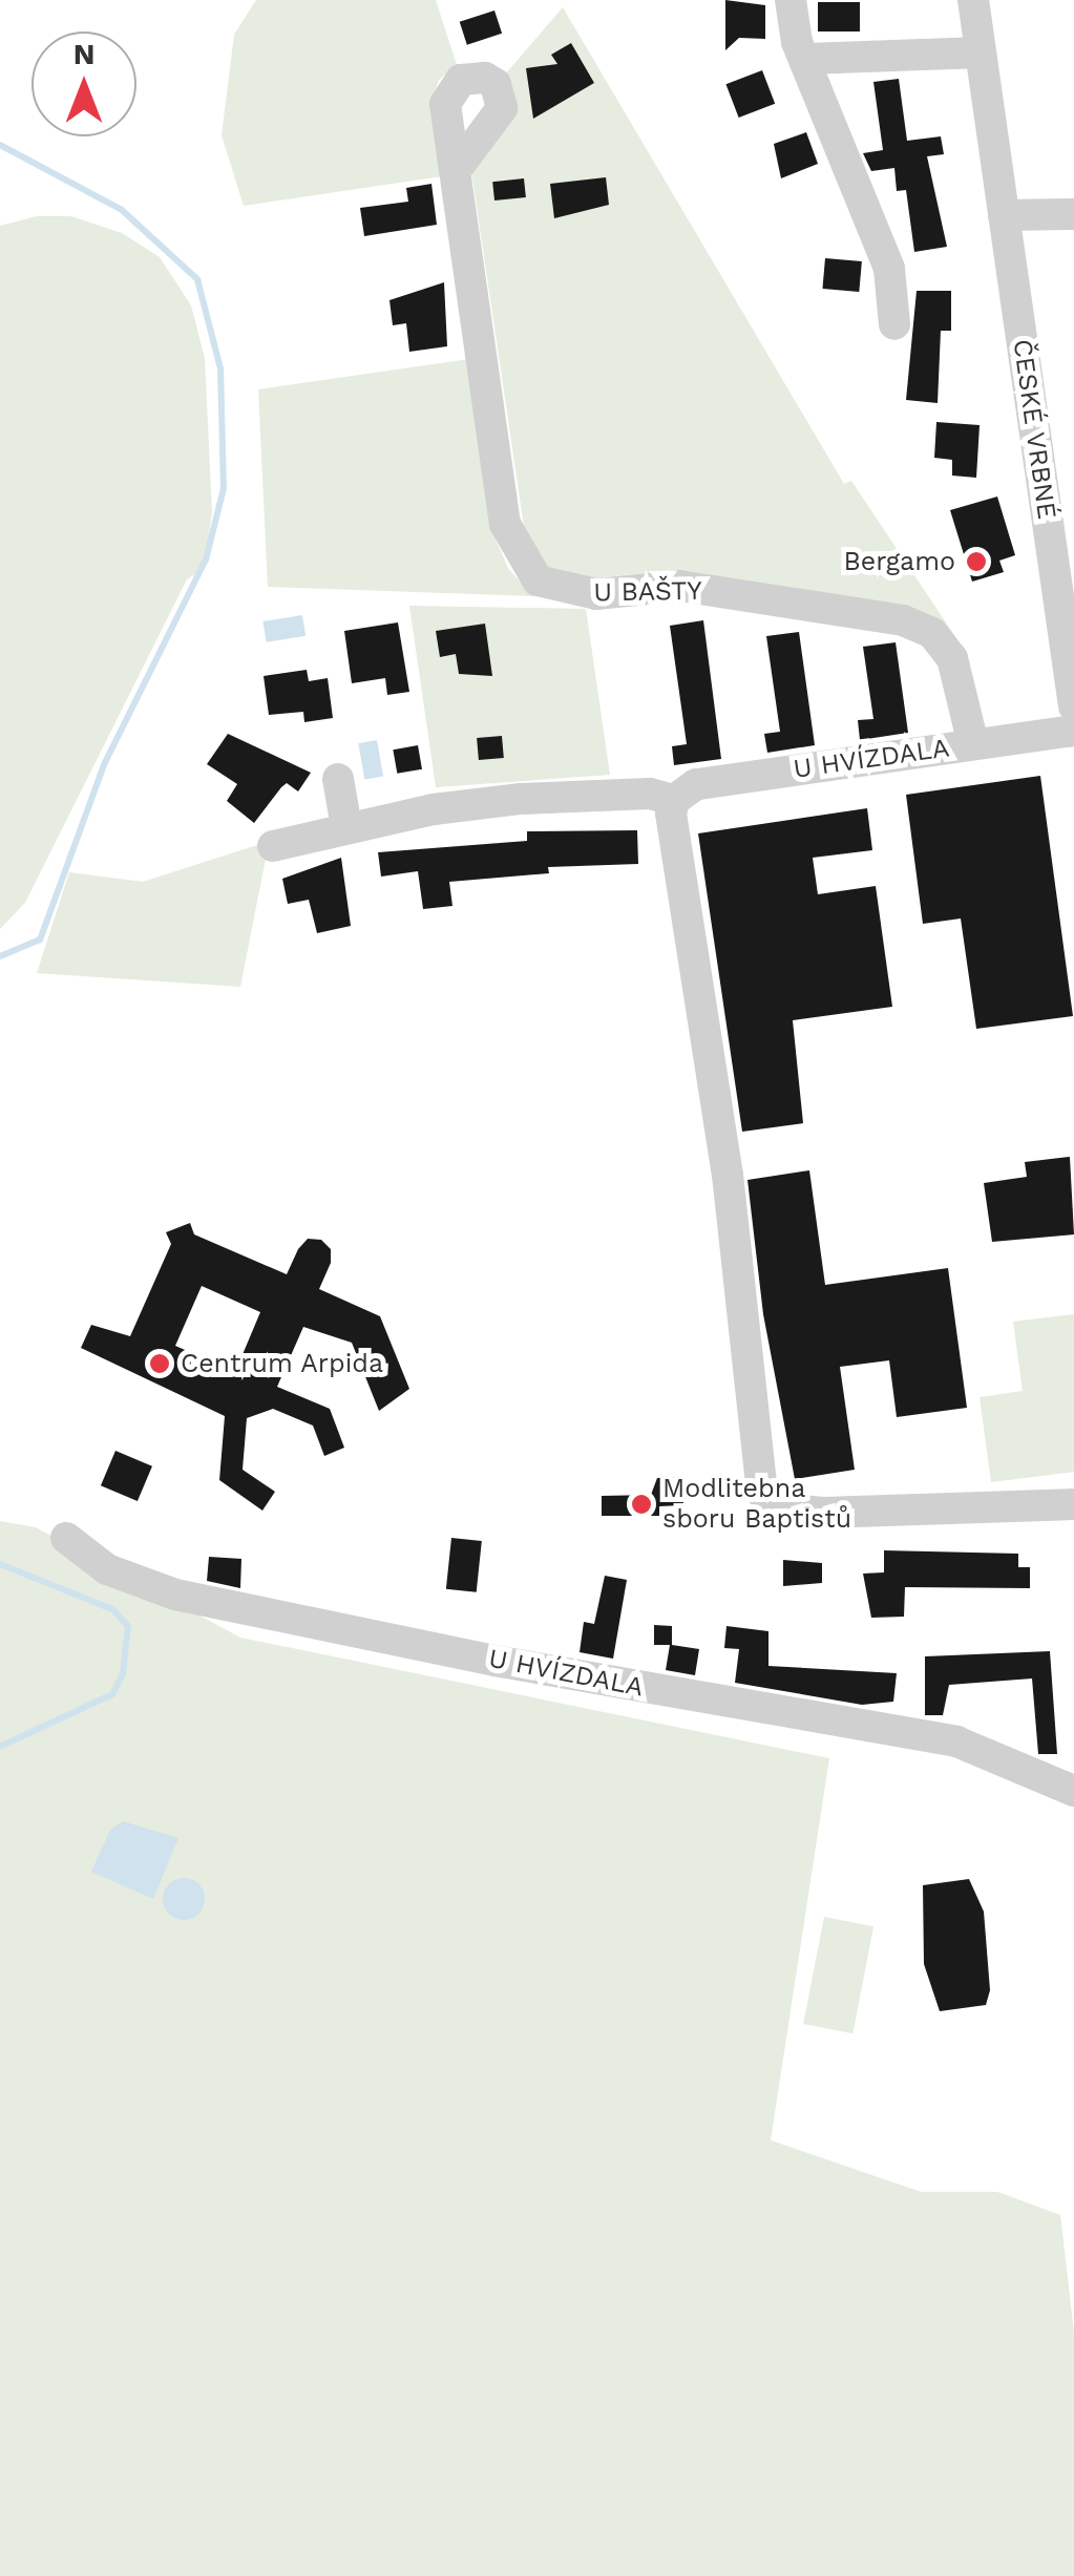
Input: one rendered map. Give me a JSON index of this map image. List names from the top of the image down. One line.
{"streets":{"street":["ČESKÉ VRBNÉ","U BAŠTY","U HVÍZDALA"]},"crossings":[["U BAŠTY","U HVÍZDALA"]],"places":["Bergamo","Centrum Arpida","Modlitebna sboru Baptistů"],"north":"top"}
